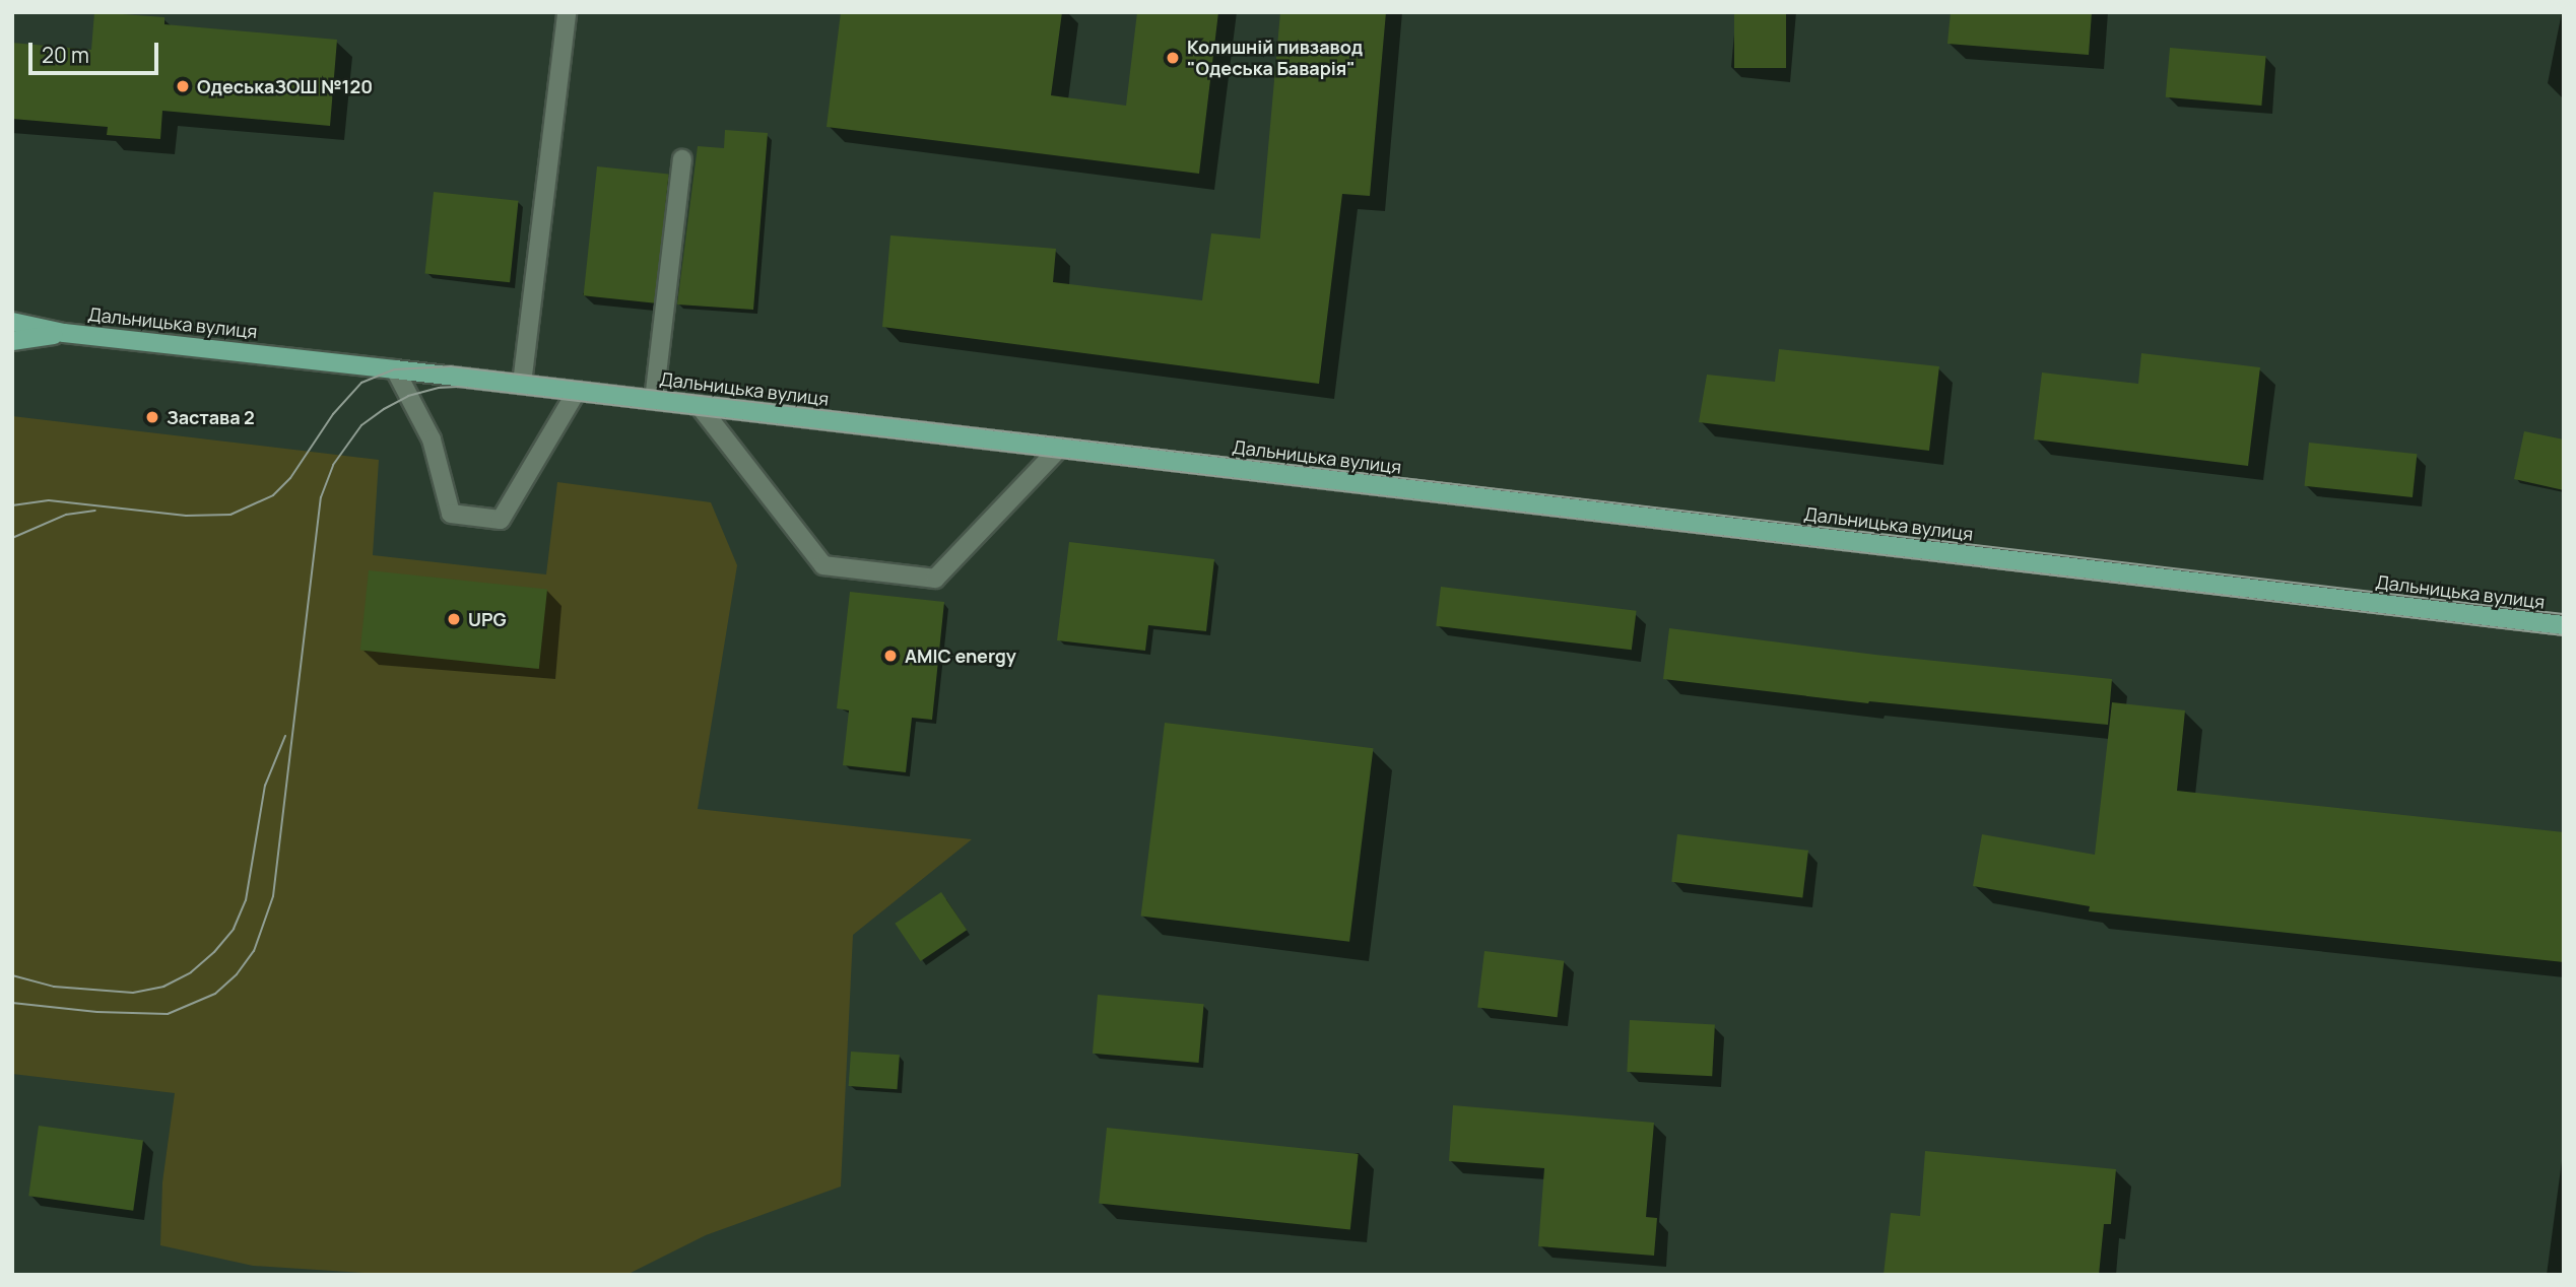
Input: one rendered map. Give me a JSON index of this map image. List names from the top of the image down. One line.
{"streets":{"main road":["Дальницька вулиця"]},"places":["Колишній пивзавод \"Одеська Баварія\"","ОдеськаЗОШ №120","Застава 2","UPG","AMIC energy"],"scale_bar":"20 m"}
